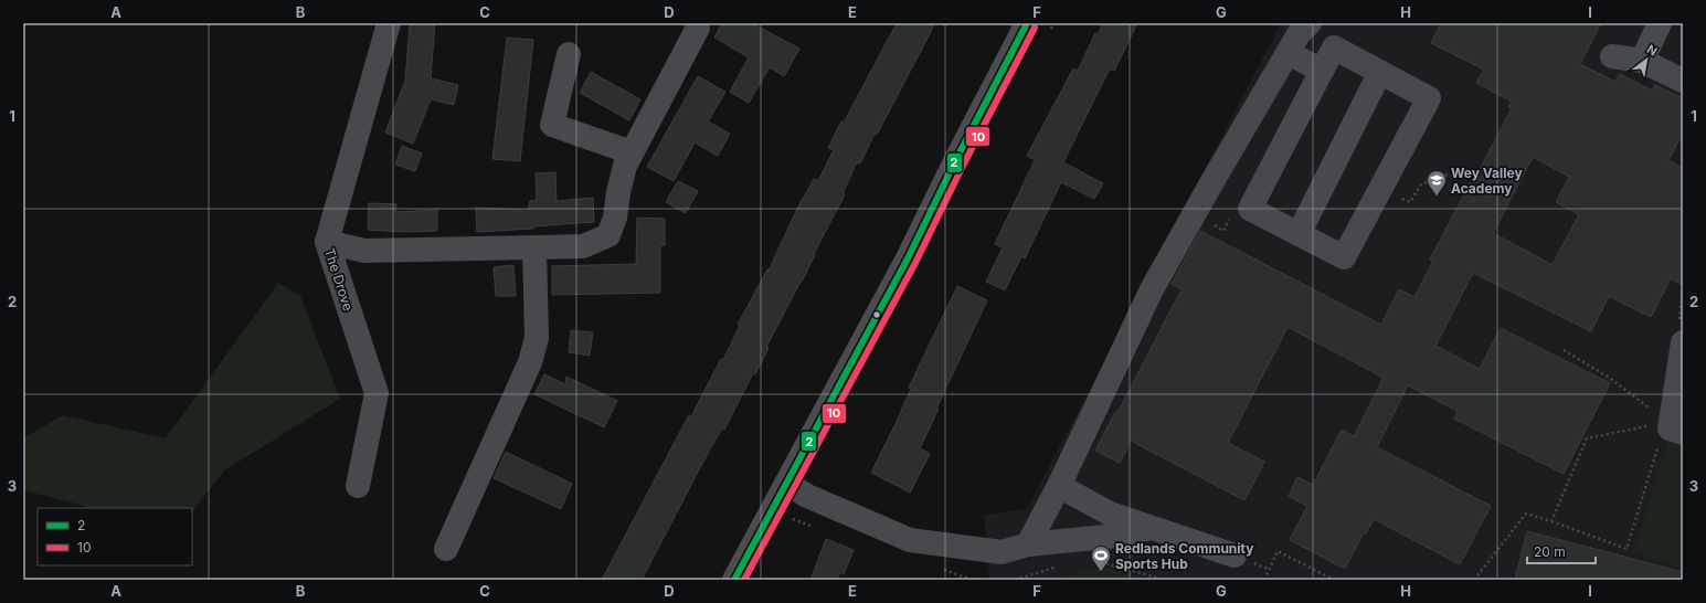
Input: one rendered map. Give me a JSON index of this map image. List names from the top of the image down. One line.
{"streets":{"street":["The Drove"]},"places":{"school or university":["Wey Valley Academy"],"sports":["Redlands Community Sports Hub"]},"lines":["transit line 2","transit line 10"],"legend":["2","10"],"scale_bar":"20 m","north":"top right","grid":{"columns":["A","B","C","D","E","F","G","H","I"],"rows":["1","2","3"]}}
